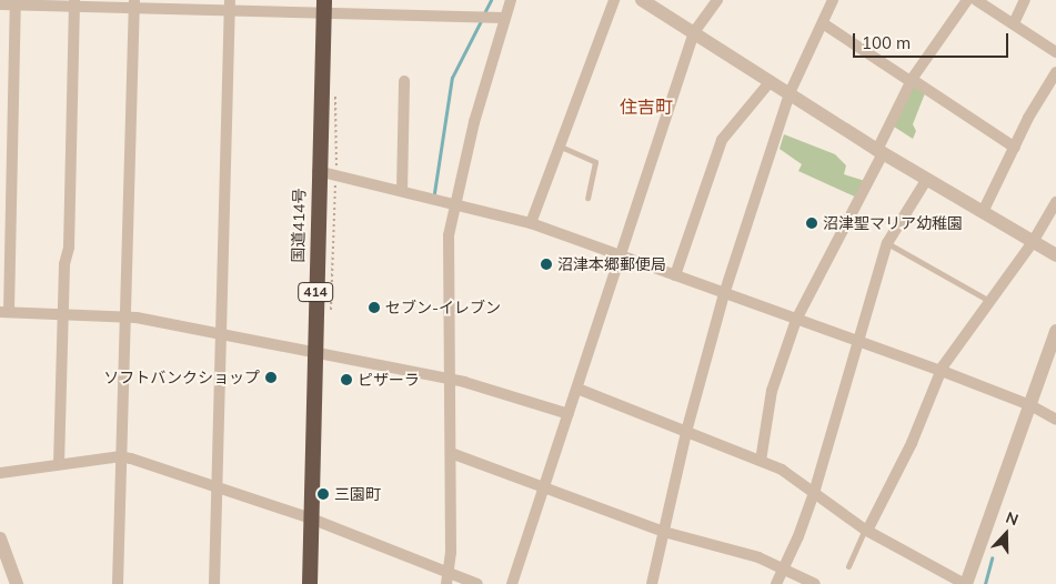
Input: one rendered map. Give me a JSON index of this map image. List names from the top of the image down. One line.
{"streets":{"highway":["国道414号","414"]},"districts":["住吉町"],"places":["沼津聖マリア幼稚園","沼津本郷郵便局","セブン-イレブン","ソフトバンクショップ","ピザーラ","三園町"],"scale_bar":"100 m","north":"top"}
